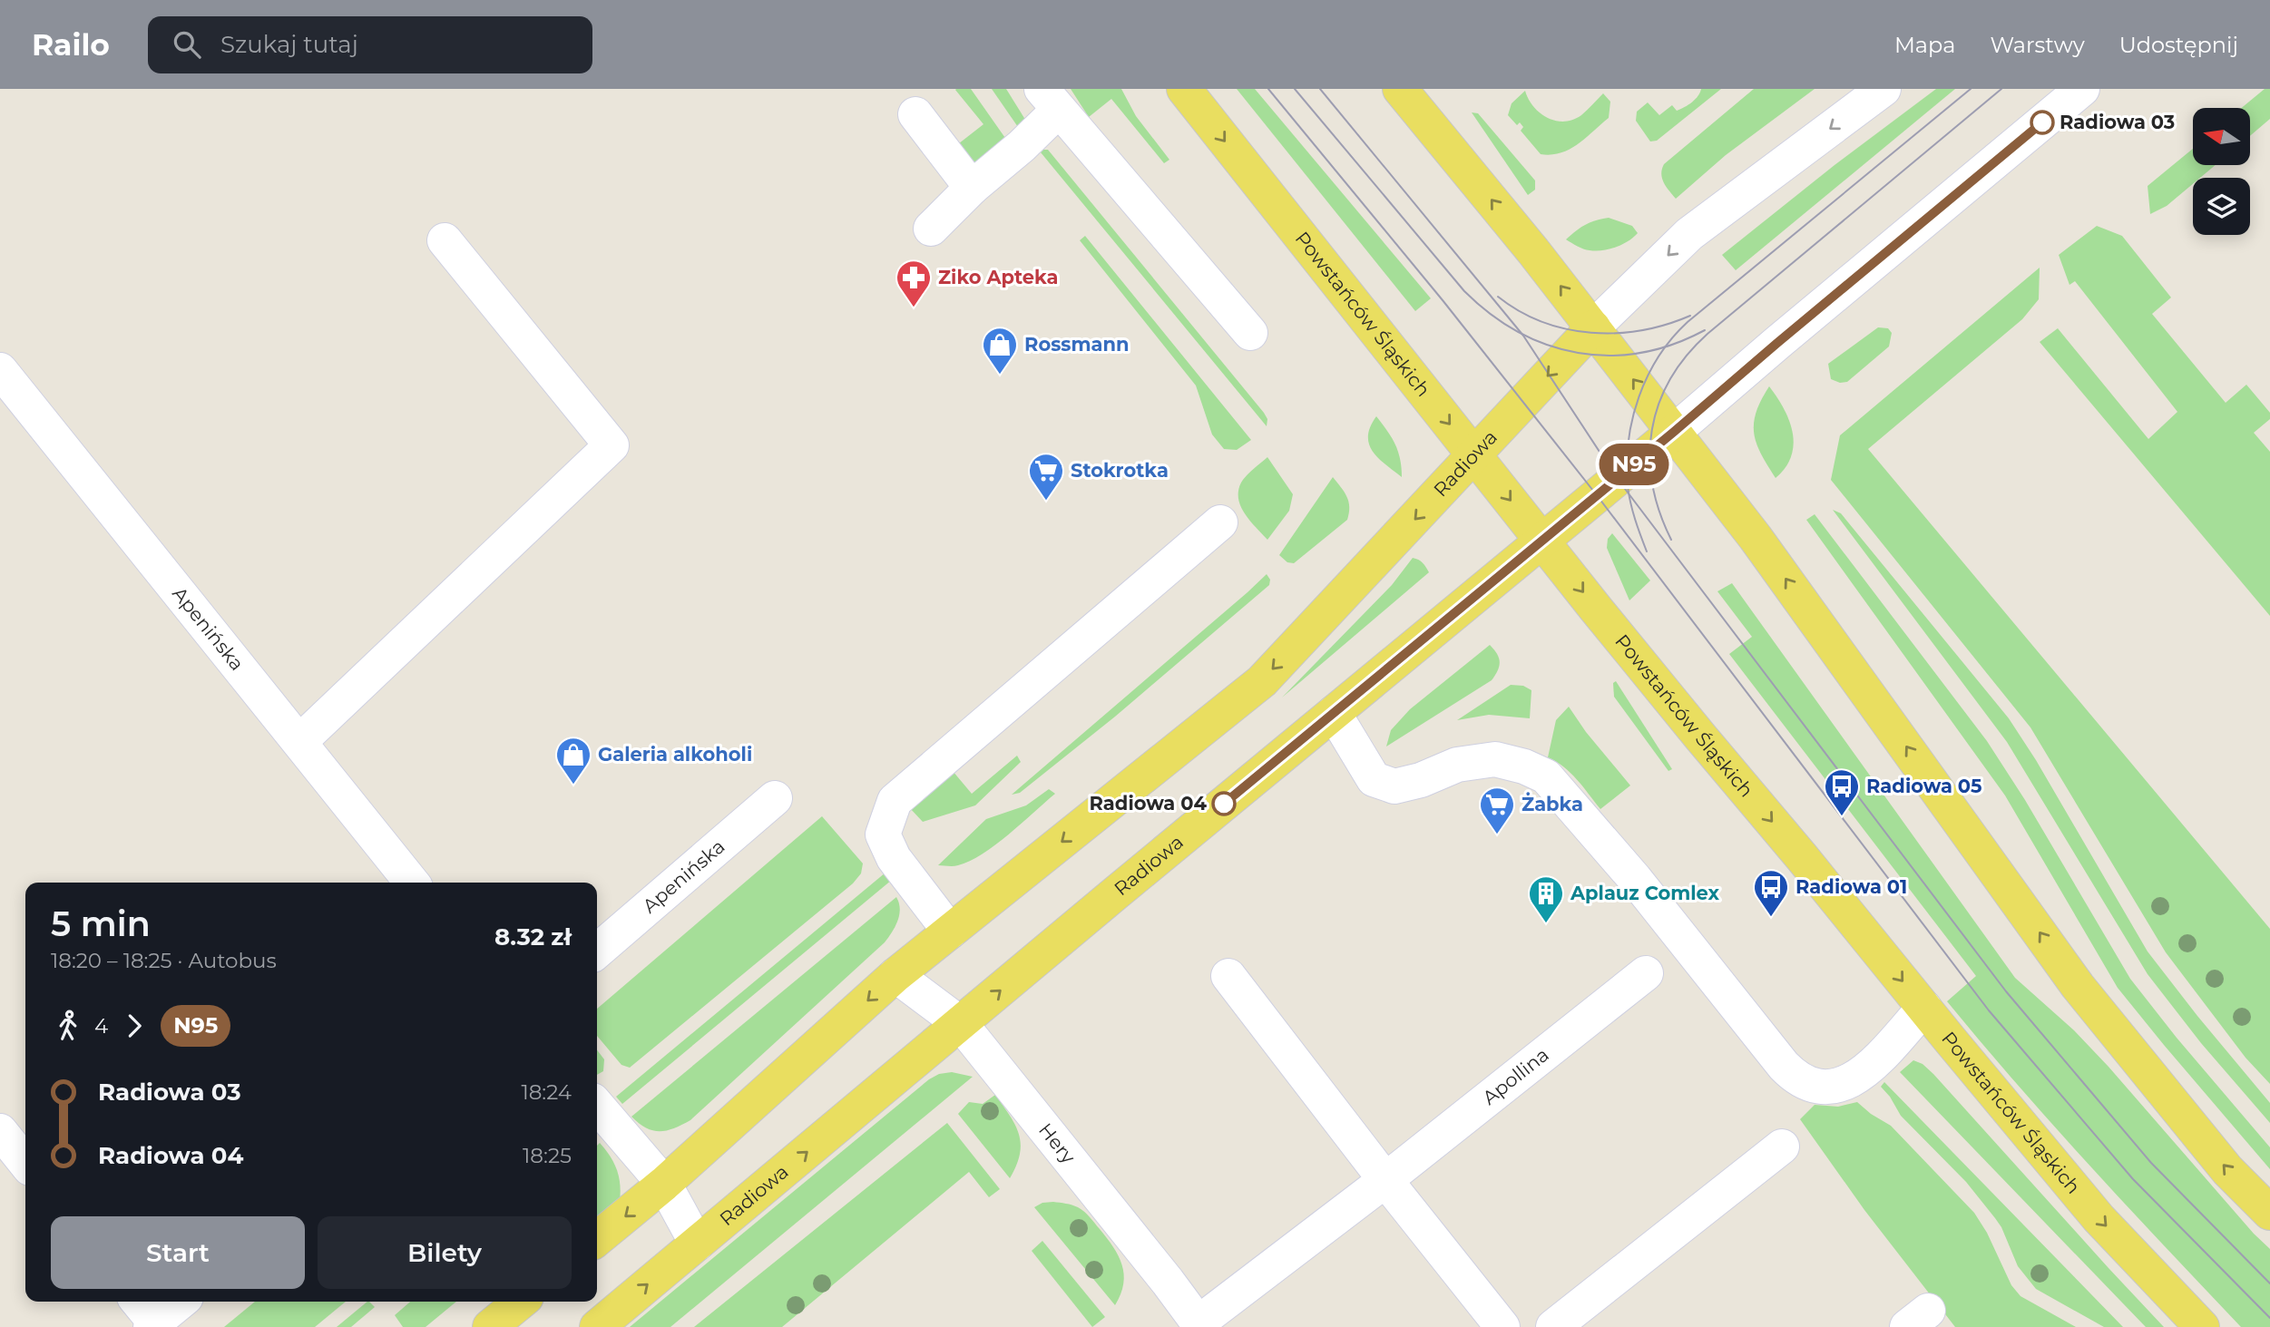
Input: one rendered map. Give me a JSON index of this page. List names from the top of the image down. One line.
{"streets":{"main road":["Powstańców Śląskich","Radiowa"],"street":["Apenińska","Apollina","Hery"]},"crossings":[["Powstańców Śląskich","Radiowa"],["Radiowa","Hery"],["Apollina","Hery"]],"places":{"other":["Radiowa 03","Radiowa 04"],"pharmacy":["Ziko Apteka"],"shop":["Rossmann","Galeria alkoholi"],"supermarket":["Stokrotka","Żabka"],"bus stop":["Radiowa 05","Radiowa 01"],"building":["Aplauz Comlex"]},"lines":["bus line N95"],"north":"left","page":{"header":"Railo","search":"Szukaj tutaj","nav":["Mapa","Warstwy","Udostępnij"],"on_map":"N95","heading":["5 min","18:20 – 18:25 · Autobus","8.32 zł"],"legs":["4","N95"],"list":[{"name":"Radiowa 03","value":"18:24"},{"name":"Radiowa 04","value":"18:25"}],"buttons":["Start","Bilety"]}}
